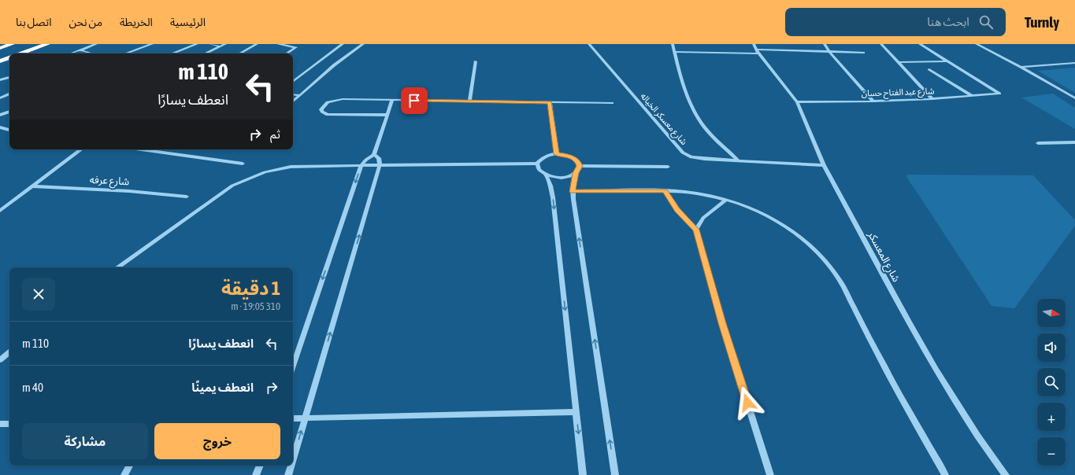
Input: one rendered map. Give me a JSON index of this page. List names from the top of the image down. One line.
{"streets":{"street":["شارع عبد الفتاح حسان","شارع معسكر الخياله","شارع عرفه","شارع المعسكر"]},"crossings":[["شارع عبد الفتاح حسان","شارع المعسكر"],["شارع معسكر الخياله","شارع المعسكر"]],"north":"right","page":{"header":"Turnly","search":"ابحث هنا","nav":["الرئيسية","الخريطة","من نحن","اتصل بنا"],"turn":["110 m","انعطف يسارًا"],"then":"ثم","heading":["1 دقيقة","310 m · 19:05"],"map_buttons":["+","−"],"list":[{"name":"انعطف يسارًا","value":"110 m"},{"name":"انعطف يمينًا","value":"40 m"}],"buttons":["خروج","مشاركة"]}}
